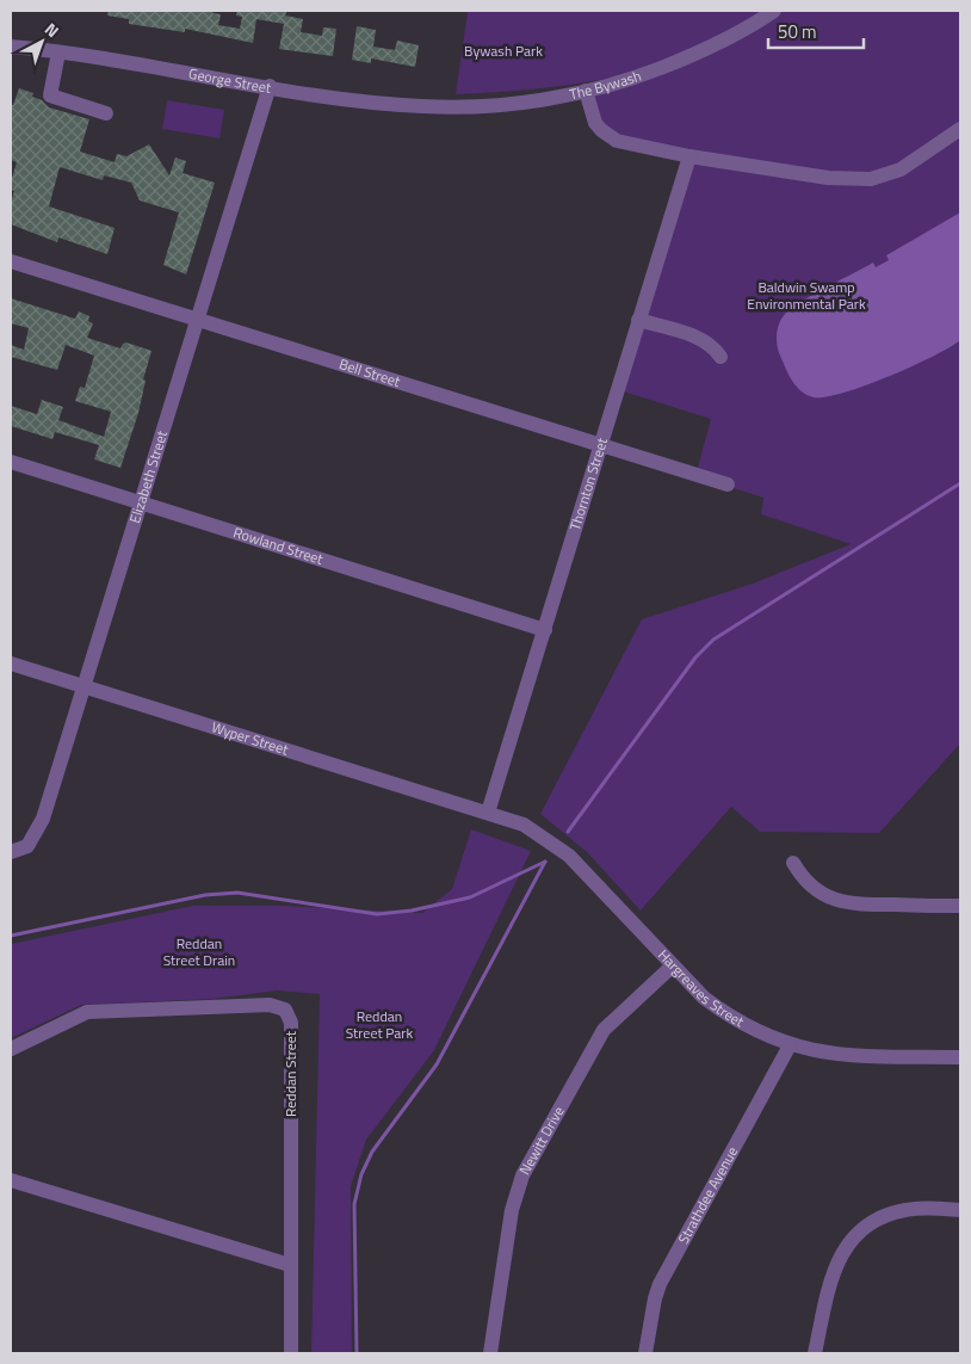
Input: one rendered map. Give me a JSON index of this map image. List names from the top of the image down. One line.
{"streets":{"street":["George Street","The Bywash","Bell Street","Elizabeth Street","Thornton Street","Rowland Street","Wyper Street","Hargreaves Street","Reddan Street","Newitt Drive","Strathdee Avenue"]},"crossings":[["George Street","The Bywash"],["George Street","Elizabeth Street"],["Bell Street","Elizabeth Street"],["Bell Street","Thornton Street"],["Elizabeth Street","Rowland Street"],["Elizabeth Street","Wyper Street"],["Thornton Street","Rowland Street"],["Thornton Street","Wyper Street"],["Thornton Street","Hargreaves Street"],["Wyper Street","Hargreaves Street"],["Hargreaves Street","Newitt Drive"],["Hargreaves Street","Strathdee Avenue"]],"parks":["Bywash Park","Baldwin Swamp Environmental Park","Reddan Street Drain","Reddan Street Park"],"scale_bar":"50 m","north":"top right"}
